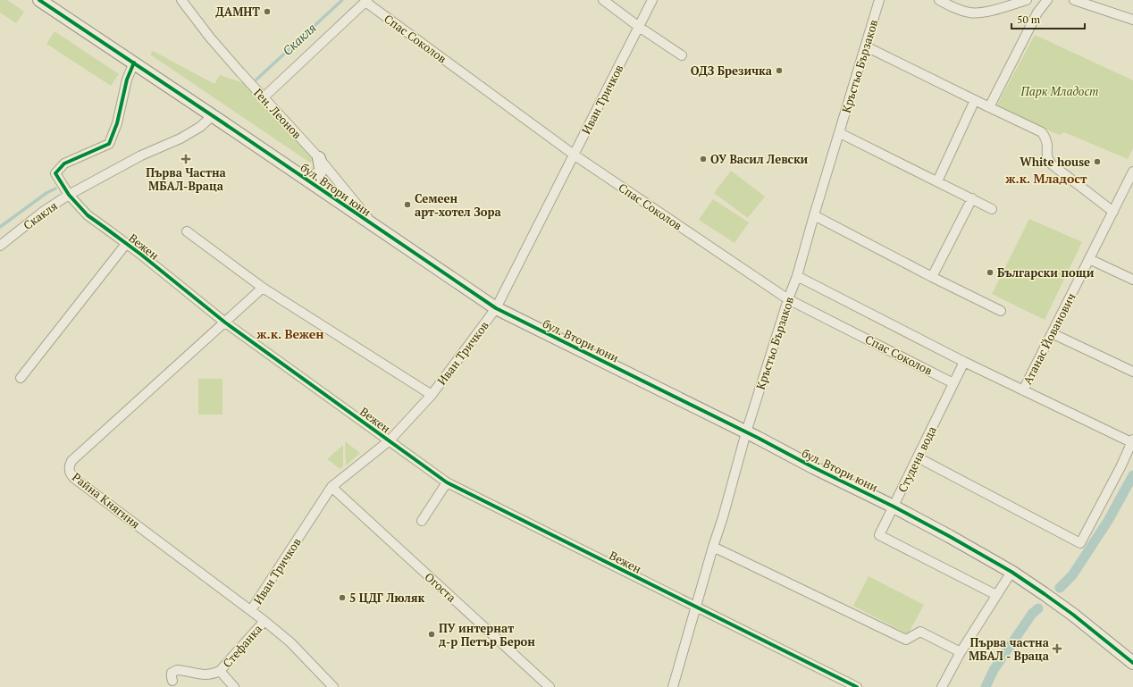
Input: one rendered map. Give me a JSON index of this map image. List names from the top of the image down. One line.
{"streets":{"street":["Спас Соколов","Кръстьо Бързаков","Иван Тричков","Ген. Леонов","бул. Втори юни","Скакля","Вежен","Атанас Йованович","Студена вода","Райна Княгиня","Огоста","Стефанка"]},"crossings":[["Спас Соколов","Кръстьо Бързаков"],["Спас Соколов","Иван Тричков"],["Спас Соколов","Атанас Йованович"],["Спас Соколов","Студена вода"],["Кръстьо Бързаков","бул. Втори юни"],["Кръстьо Бързаков","Вежен"],["Иван Тричков","бул. Втори юни"],["Иван Тричков","Вежен"],["Иван Тричков","Райна Княгиня"],["Иван Тричков","Огоста"],["Ген. Леонов","бул. Втори юни"],["бул. Втори юни","Скакля"],["бул. Втори юни","Вежен"],["бул. Втори юни","Студена вода"],["Скакля","Вежен"],["Вежен","Райна Княгиня"],["Райна Княгиня","Стефанка"]],"districts":["ж.к. Младост","ж.к. Вежен"],"water":["Скакля"],"parks":["Парк Младост"],"places":{"other":["ДАМНТ","ОДЗ Брезичка","ОУ Васил Левски","White house","Семеен арт-хотел Зора","Български пощи","5 ЦДГ Люляк","ПУ интернат д-р Петър Берон"],"health":["Първа Частна МБАЛ-Враца","Първа частна МБАЛ - Враца"]},"scale_bar":"50 m"}
